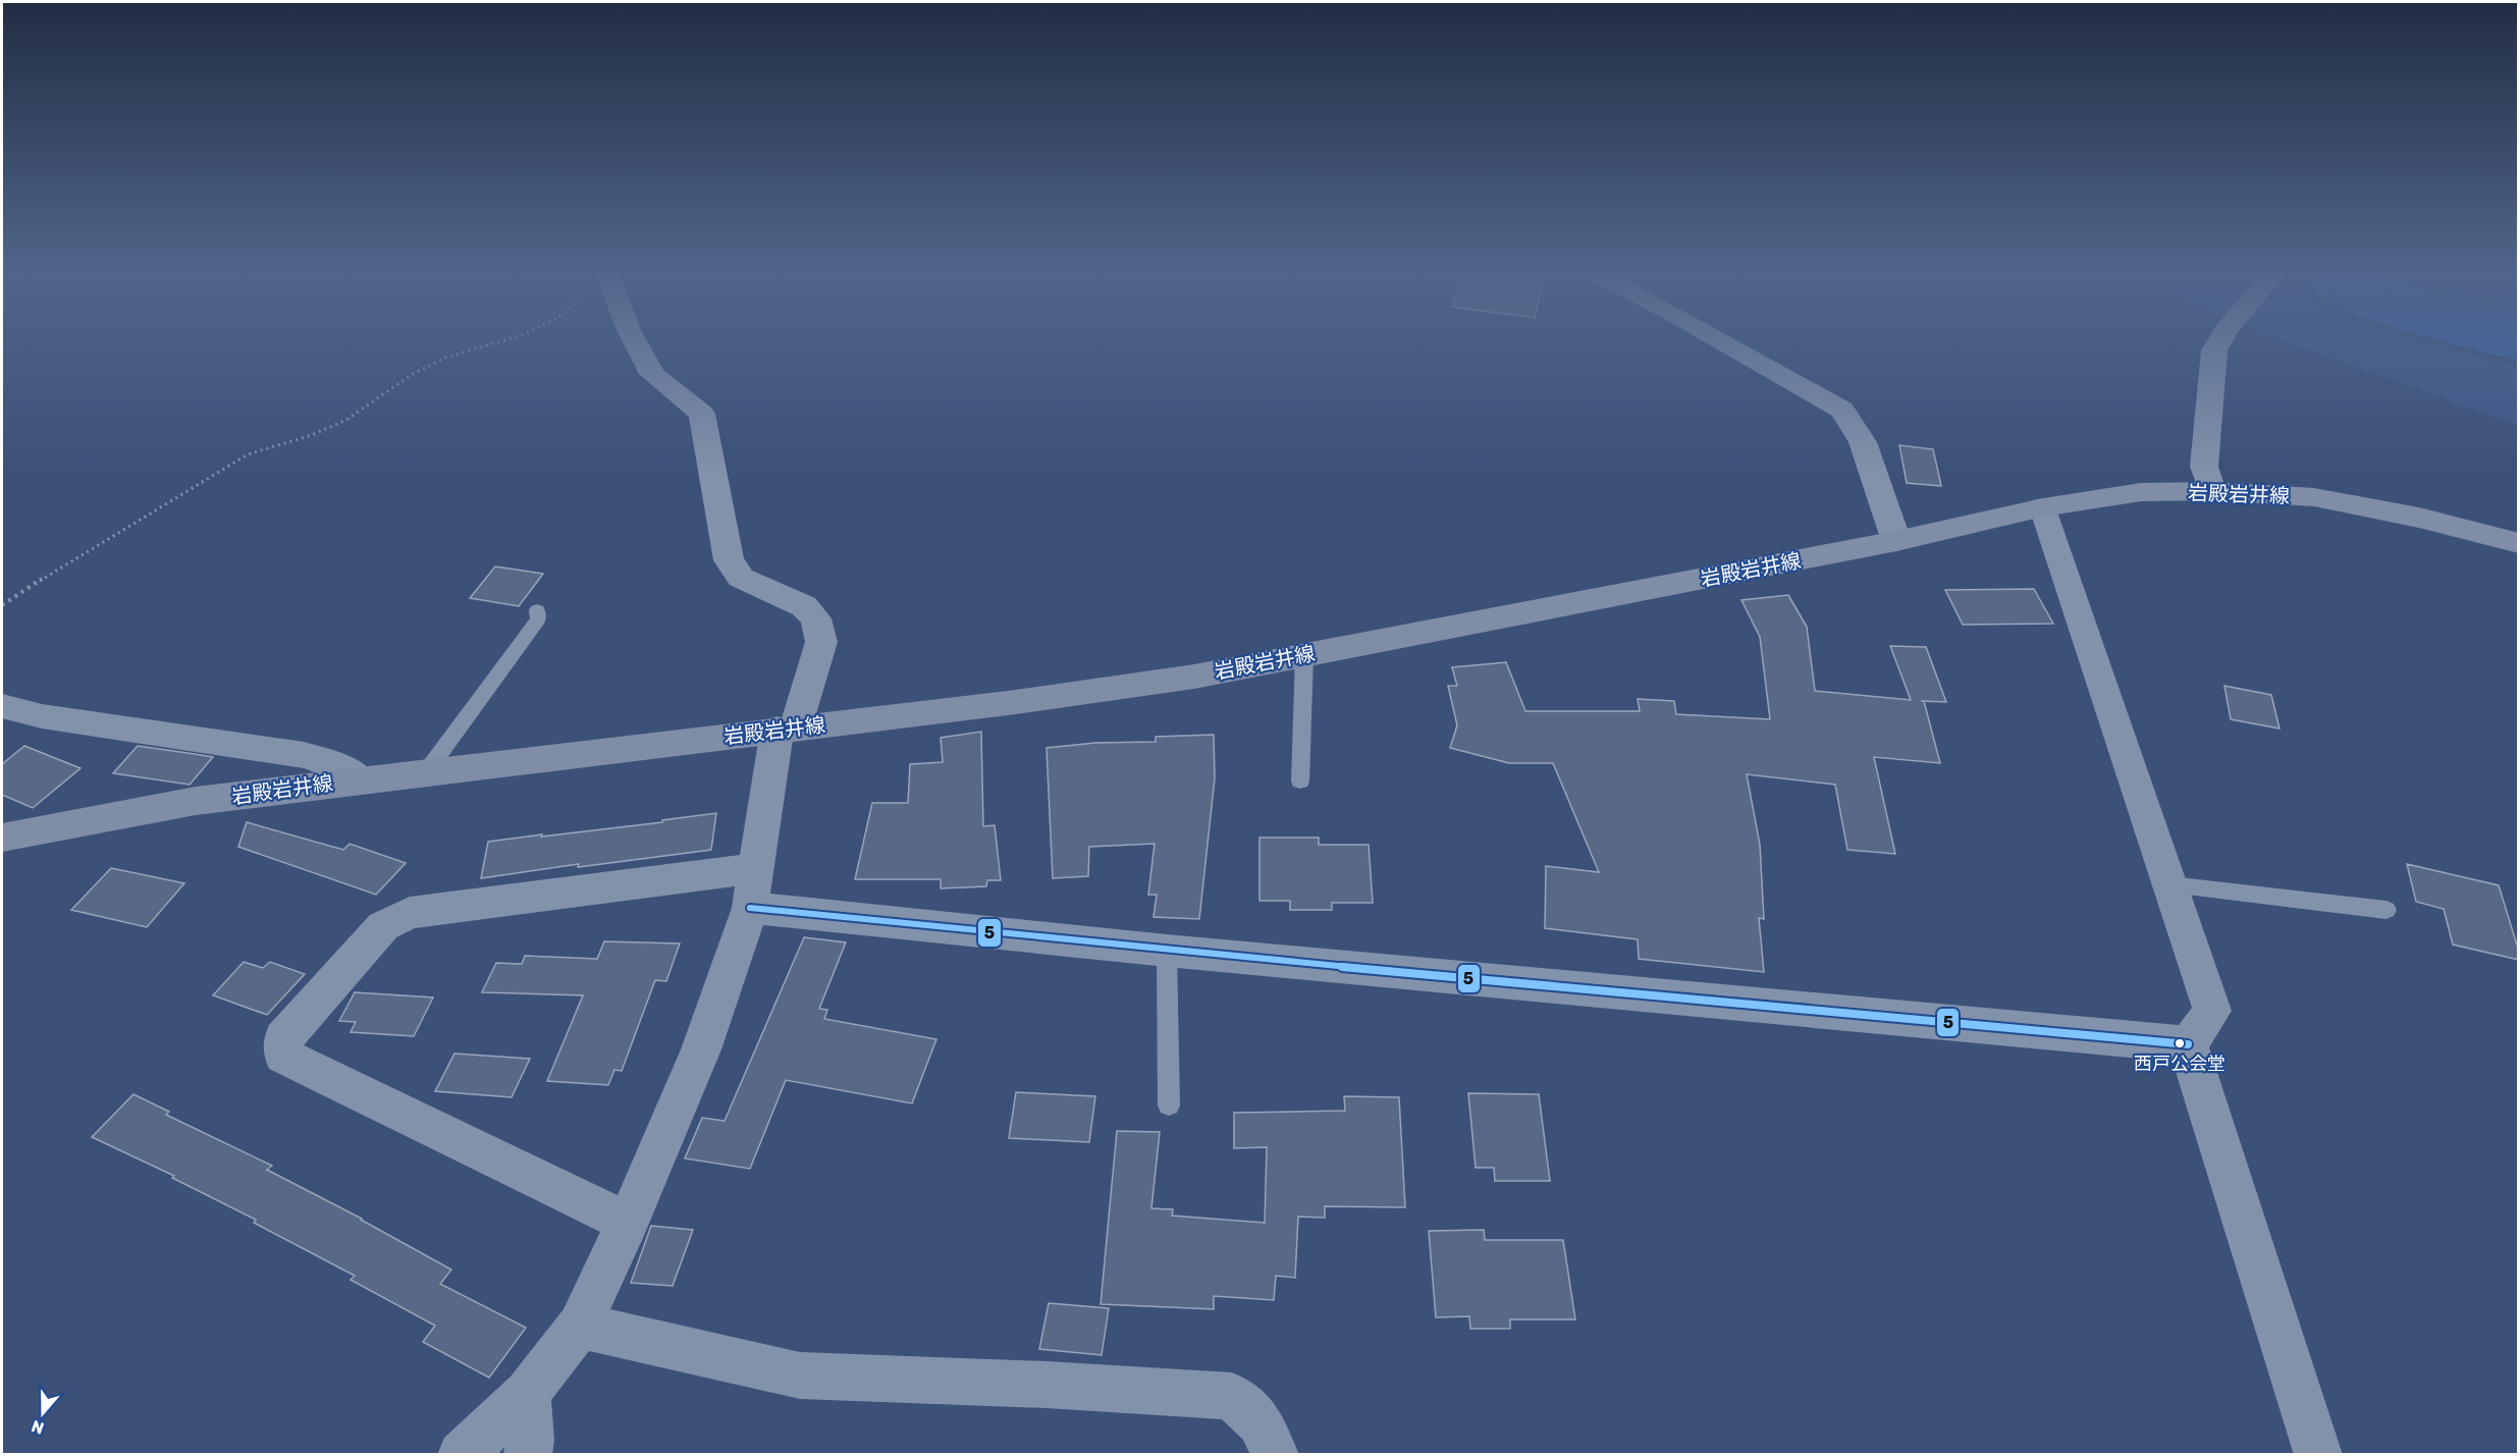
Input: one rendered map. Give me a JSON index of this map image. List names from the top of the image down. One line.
{"streets":{"main road":["岩殿岩井線"]},"places":["西戸公会堂"],"lines":["transit line 5"],"north":"bottom"}
